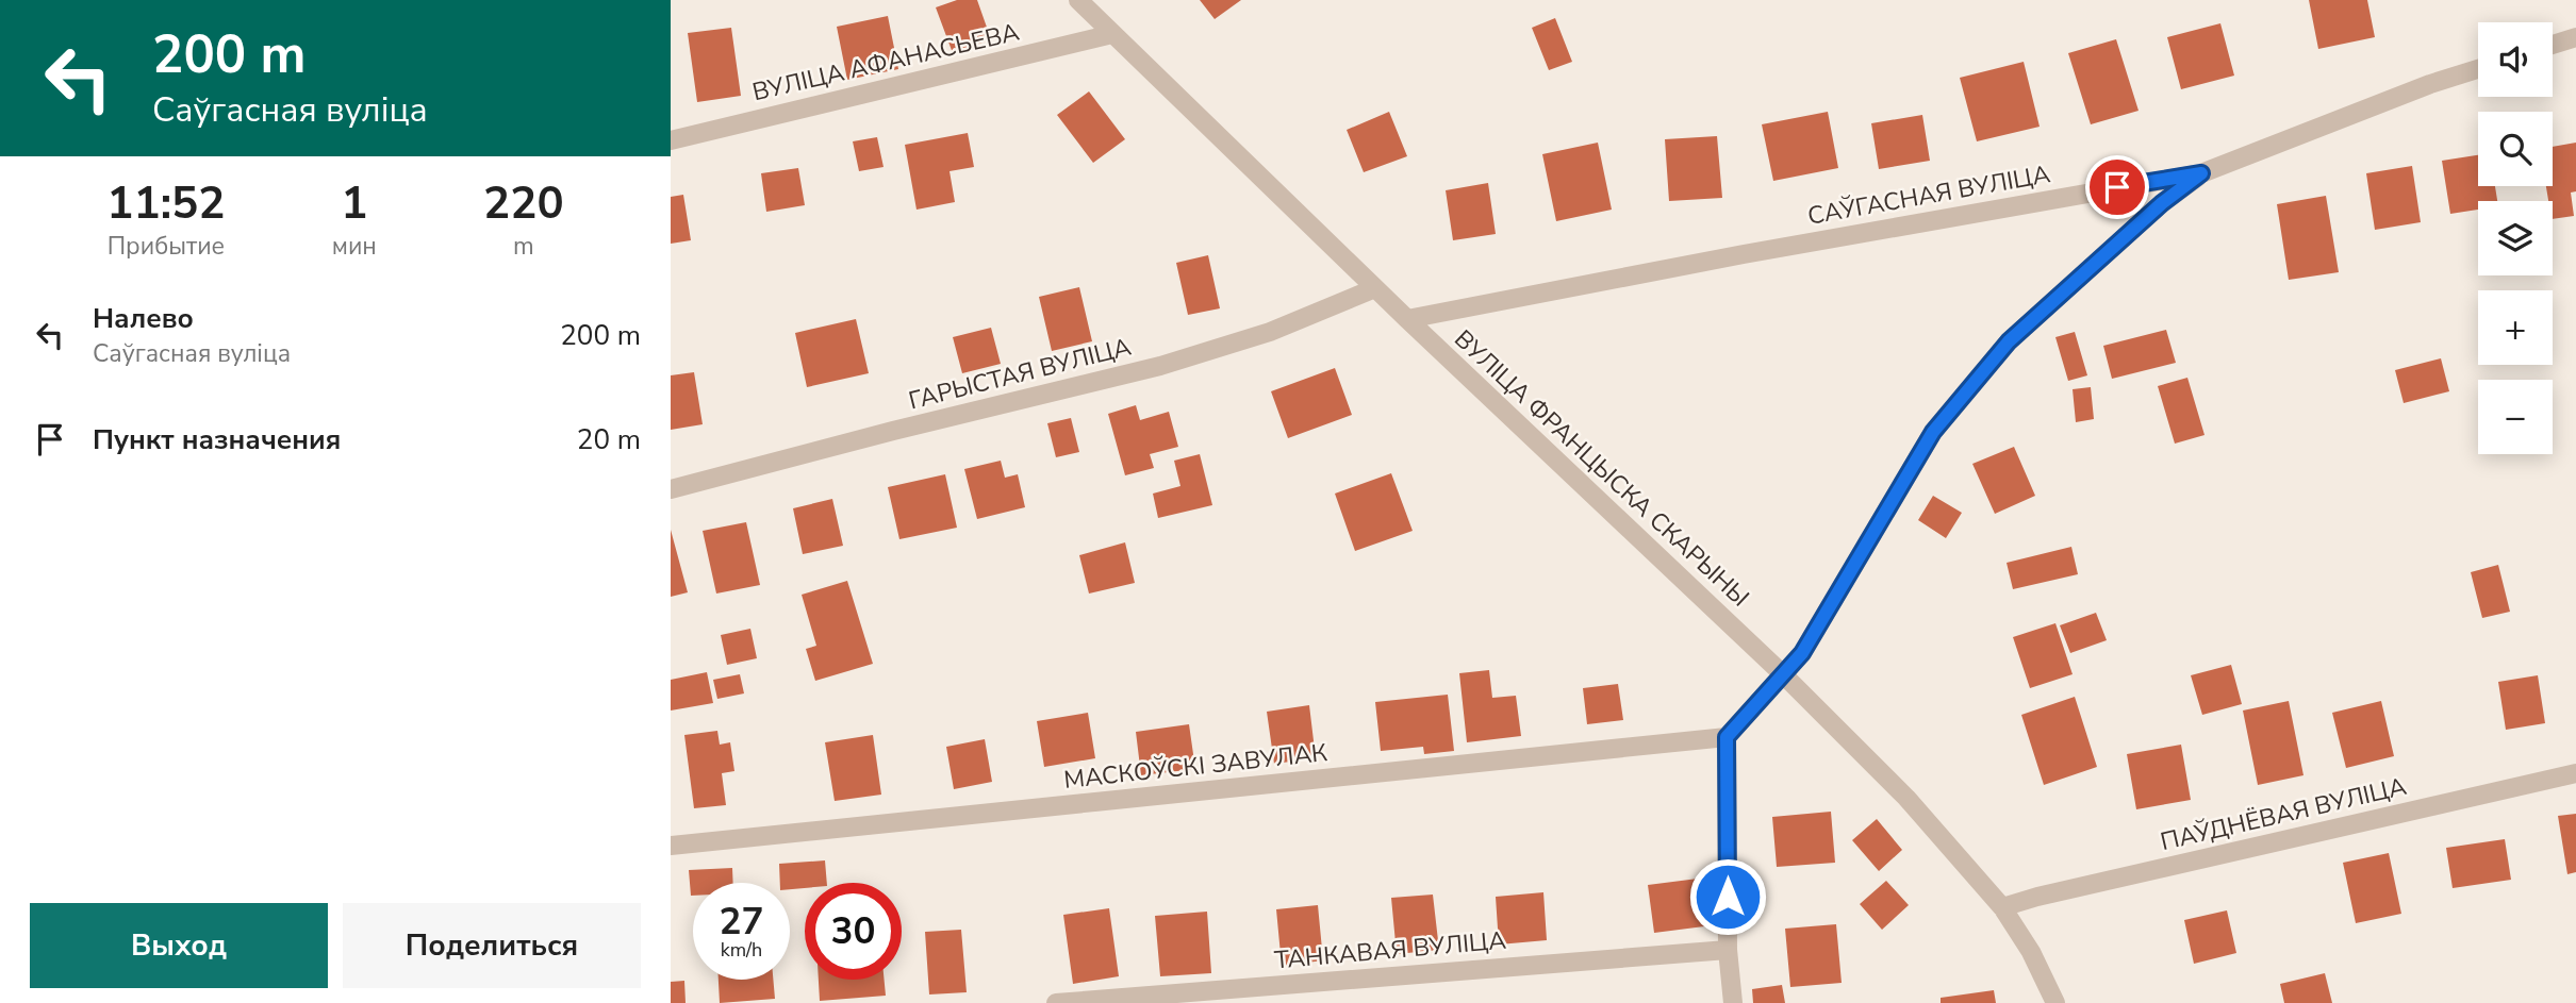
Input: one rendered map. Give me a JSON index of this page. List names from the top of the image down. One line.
{"streets":{"street":["ВУЛІЦА АФАНАСЬЕВА","САЎГАСНАЯ ВУЛІЦА","ГАРЫСТАЯ ВУЛІЦА","ВУЛІЦА ФРАНЦЫСКА СКАРЫНЫ","МАСКОЎСКІ ЗАВУЛАК","ПАЎДНЁВАЯ ВУЛІЦА","ТАНКАВАЯ ВУЛІЦА"]},"crossings":[["ВУЛІЦА АФАНАСЬЕВА","ВУЛІЦА ФРАНЦЫСКА СКАРЫНЫ"],["САЎГАСНАЯ ВУЛІЦА","ВУЛІЦА ФРАНЦЫСКА СКАРЫНЫ"],["ГАРЫСТАЯ ВУЛІЦА","ВУЛІЦА ФРАНЦЫСКА СКАРЫНЫ"],["ВУЛІЦА ФРАНЦЫСКА СКАРЫНЫ","ПАЎДНЁВАЯ ВУЛІЦА"]],"page":{"turn":["200 m","Саўгасная вуліца"],"map_buttons":["+","−"],"eta":["11:52","Прибытие","1","мин","220","m"],"list":[{"name":"Налево","note":"Саўгасная вуліца","value":"200 m"},{"name":"Пункт назначения","value":"20 m"}],"speed":"27 km/h","limit":"30","buttons":["Выход","Поделиться"]}}
